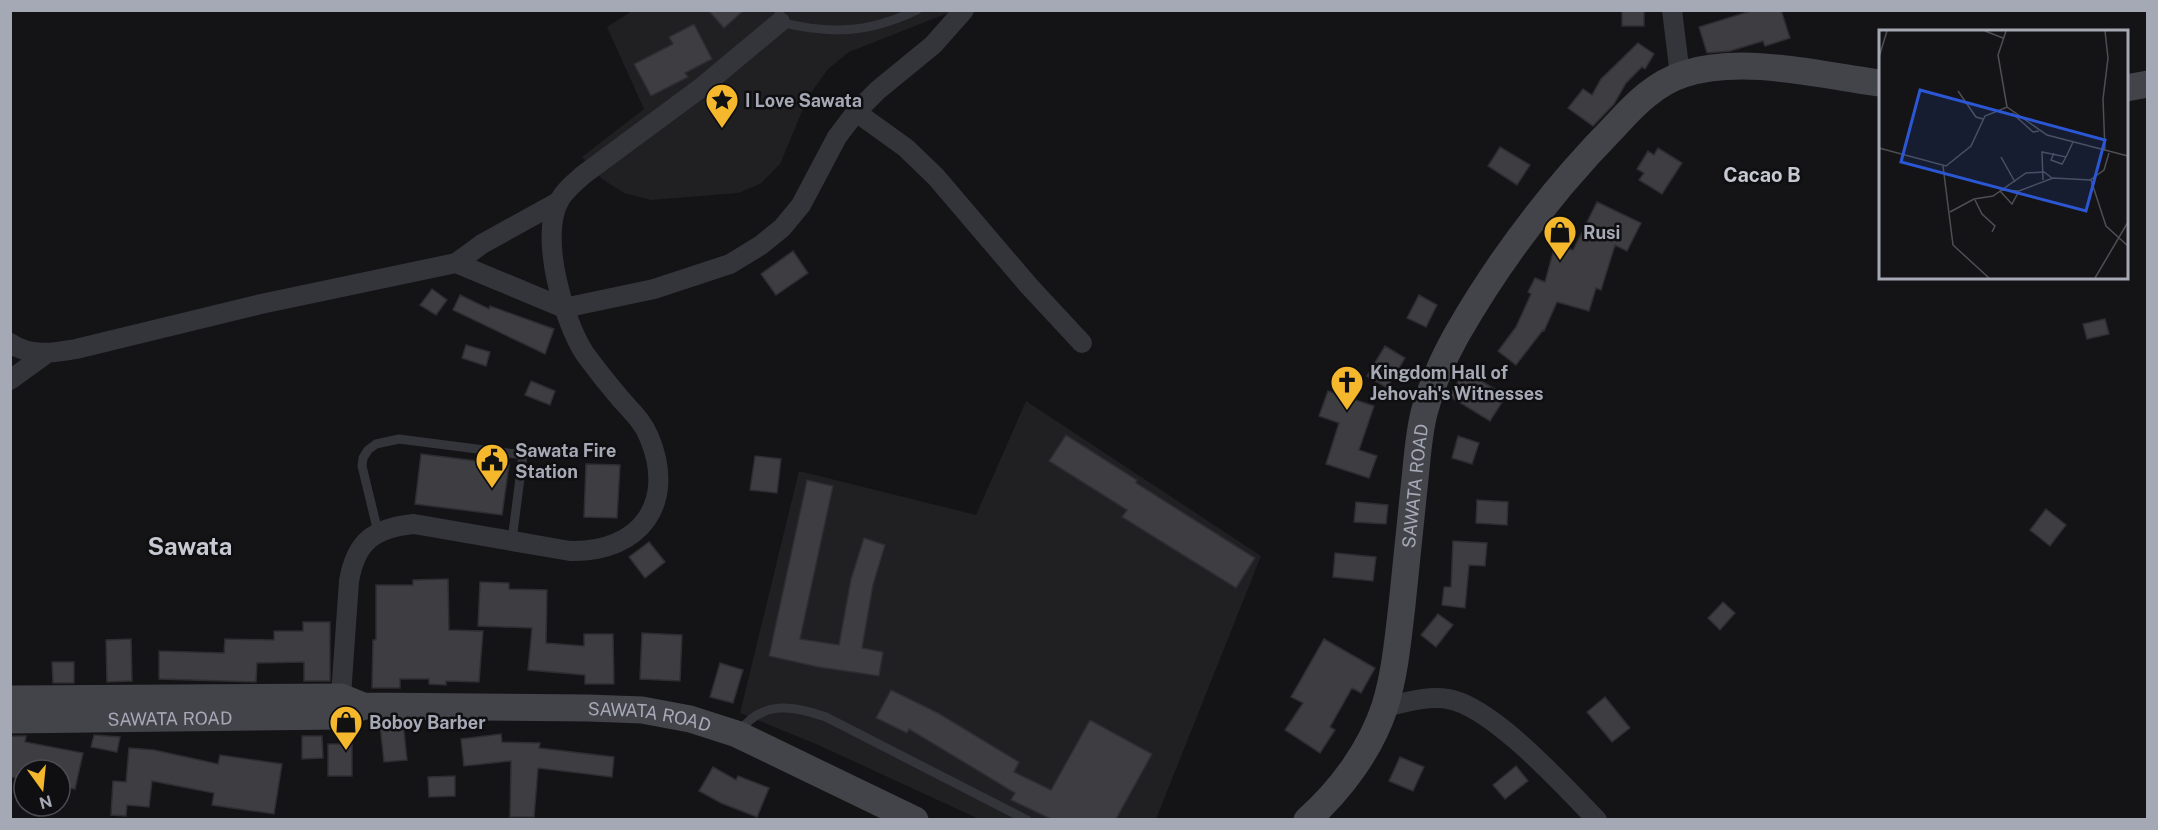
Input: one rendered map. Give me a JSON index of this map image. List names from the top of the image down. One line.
{"streets":{"main road":["SAWATA ROAD"]},"districts":["Cacao B","Sawata"],"places":{"place":["I Love Sawata"],"shop":["Rusi","Boboy Barber"],"church":["Kingdom Hall of Jehovah's Witnesses"],"public building":["Sawata Fire Station"]},"north":"bottom"}
